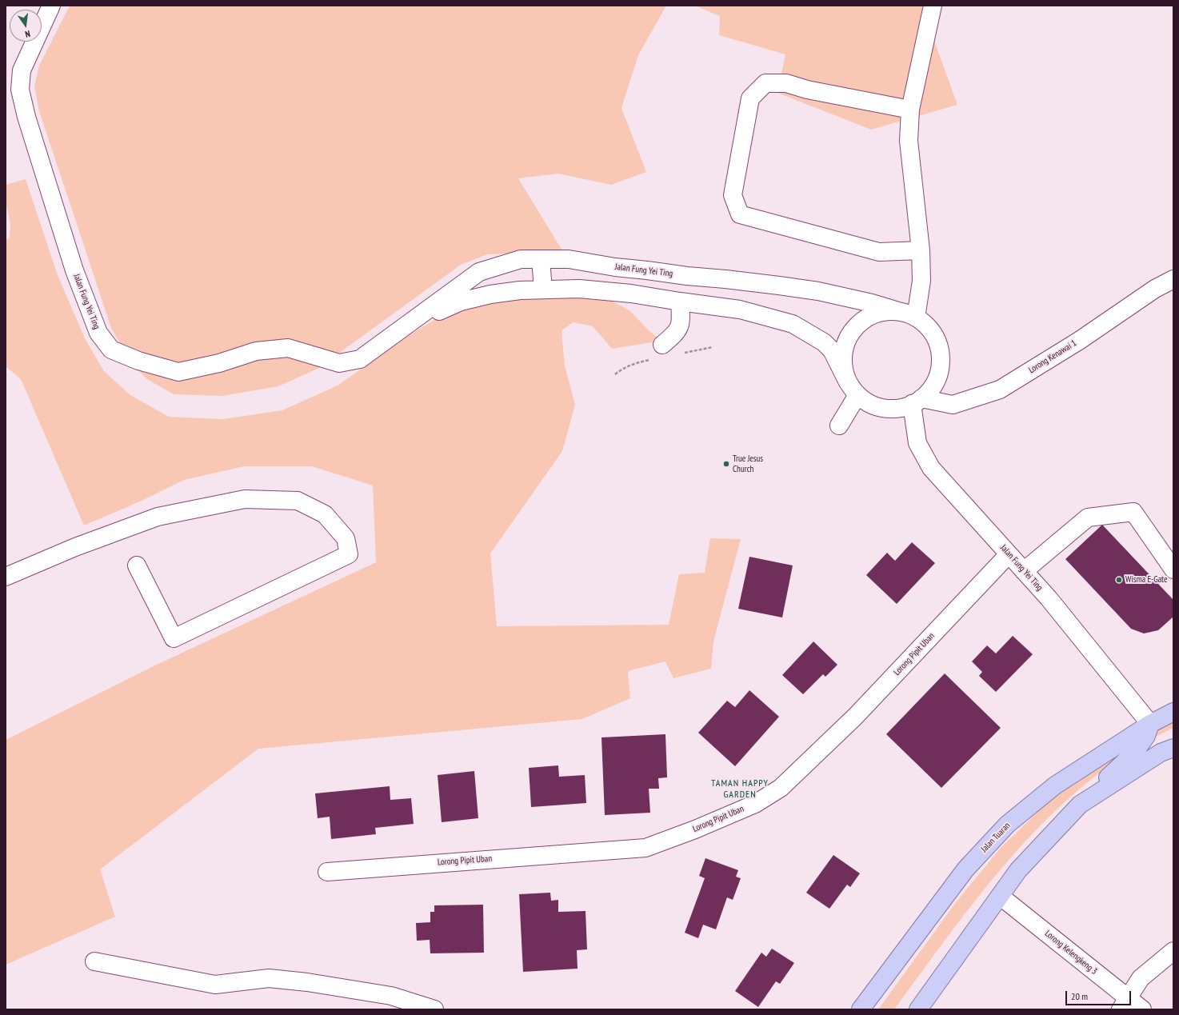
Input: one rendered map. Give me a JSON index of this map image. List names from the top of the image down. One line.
{"streets":{"main road":["Jalan Tuaran"],"street":["Jalan Fung Yei Ting","Lorong Kenawai 1","Lorong Pipit Uban","Lorong Kelengkeng 3"]},"crossings":[["Jalan Fung Yei Ting","Lorong Kenawai 1"],["Jalan Fung Yei Ting","Lorong Pipit Uban"],["Jalan Fung Yei Ting","Jalan Tuaran"]],"districts":["TAMAN HAPPY GARDEN"],"places":["True Jesus Church","Wisma E-Gate"],"scale_bar":"20 m","north":"bottom"}
